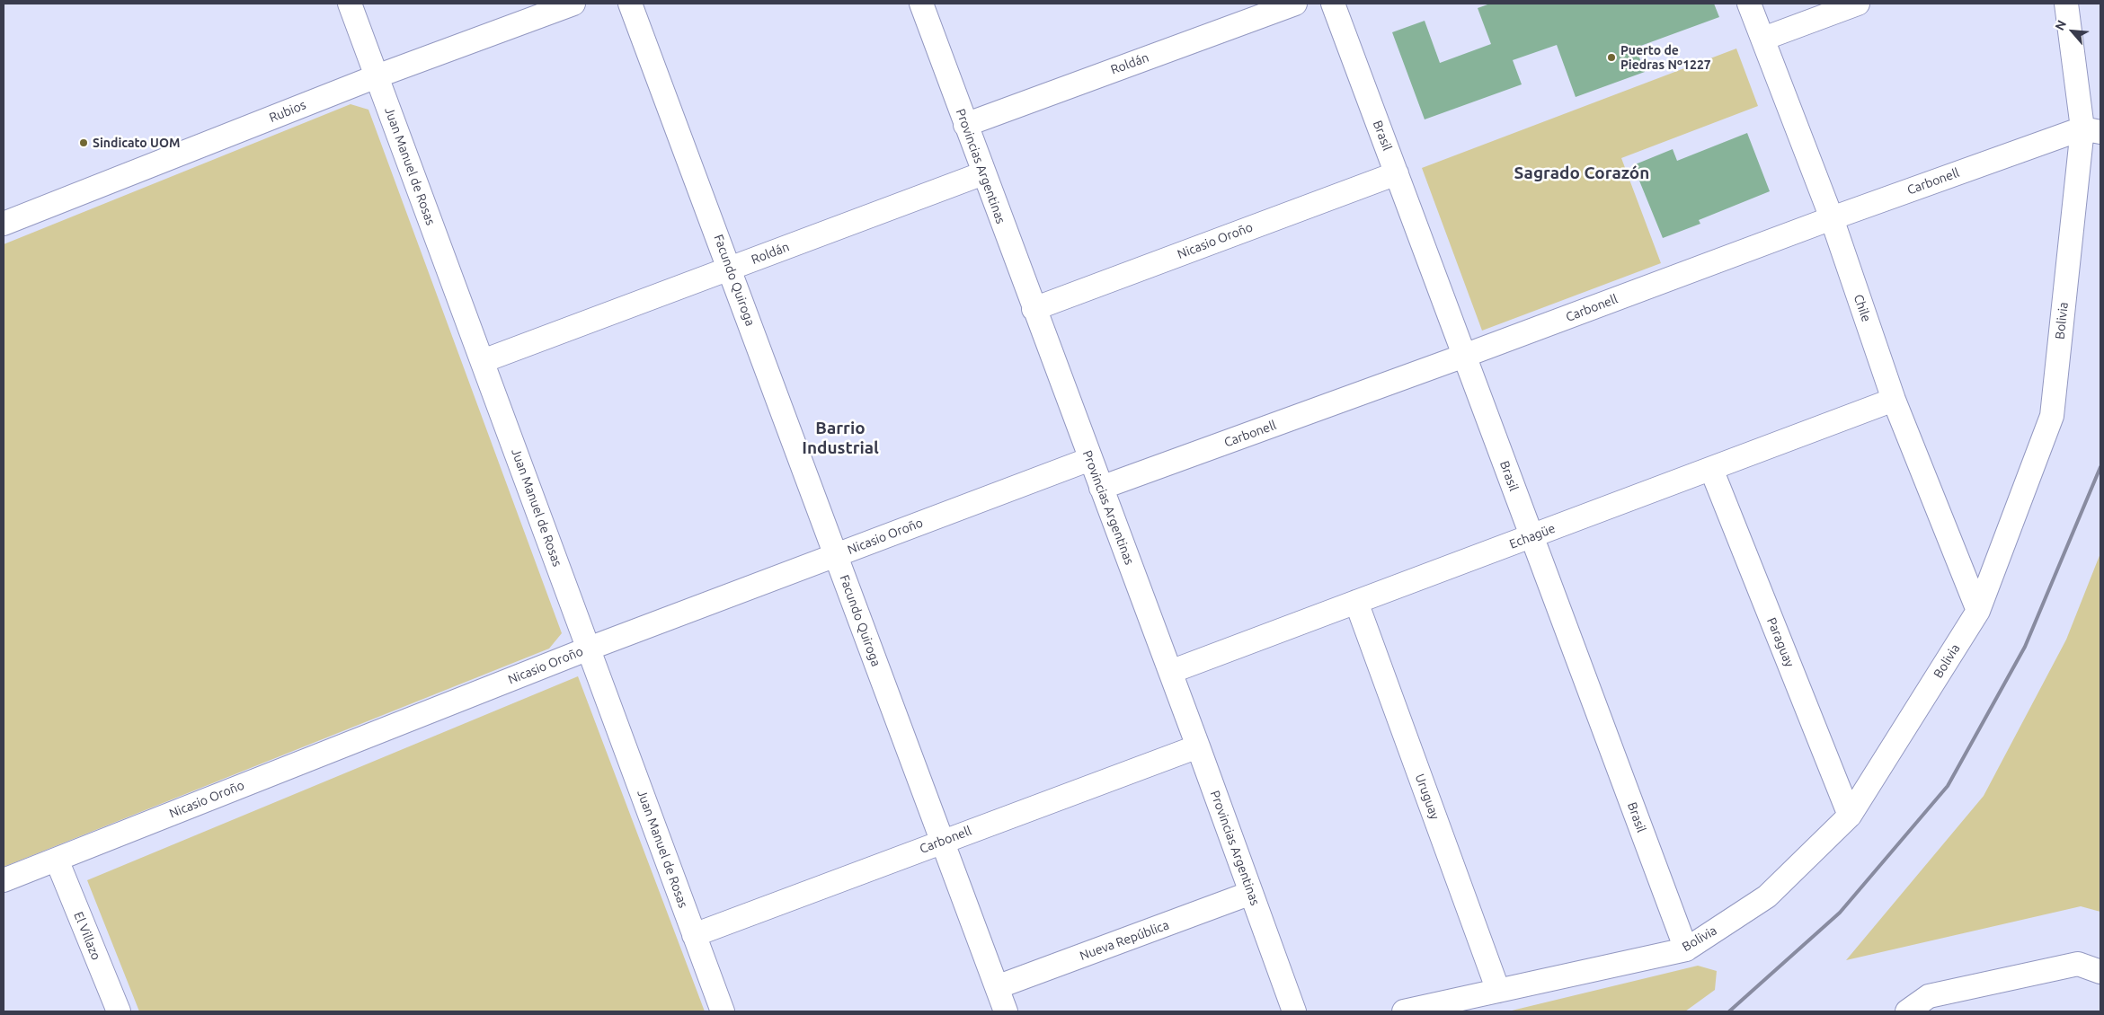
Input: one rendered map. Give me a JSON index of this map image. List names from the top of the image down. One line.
{"streets":{"street":["Roldán","Rubios","Brasil","Juan Manuel de Rosas","Provincias Argentinas","Carbonell","Nicasio Oroño","Facundo Quiroga","Chile","Bolivia","Echagüe","Paraguay","Uruguay","El Villazo","Nueva República"]},"crossings":[["Roldán","Juan Manuel de Rosas"],["Roldán","Provincias Argentinas"],["Roldán","Facundo Quiroga"],["Rubios","Juan Manuel de Rosas"],["Brasil","Carbonell"],["Brasil","Nicasio Oroño"],["Brasil","Bolivia"],["Brasil","Echagüe"],["Juan Manuel de Rosas","Carbonell"],["Juan Manuel de Rosas","Nicasio Oroño"],["Provincias Argentinas","Carbonell"],["Provincias Argentinas","Nicasio Oroño"],["Provincias Argentinas","Echagüe"],["Provincias Argentinas","Nueva República"],["Carbonell","Facundo Quiroga"],["Carbonell","Chile"],["Carbonell","Bolivia"],["Nicasio Oroño","Facundo Quiroga"],["Nicasio Oroño","El Villazo"],["Facundo Quiroga","Nueva República"],["Chile","Bolivia"],["Chile","Echagüe"],["Bolivia","Paraguay"],["Bolivia","Uruguay"],["Echagüe","Paraguay"],["Echagüe","Uruguay"]],"districts":["Sagrado Corazón","Barrio Industrial"],"places":["Puerto de Piedras Nº1227","Sindicato UOM"],"north":"top left"}
